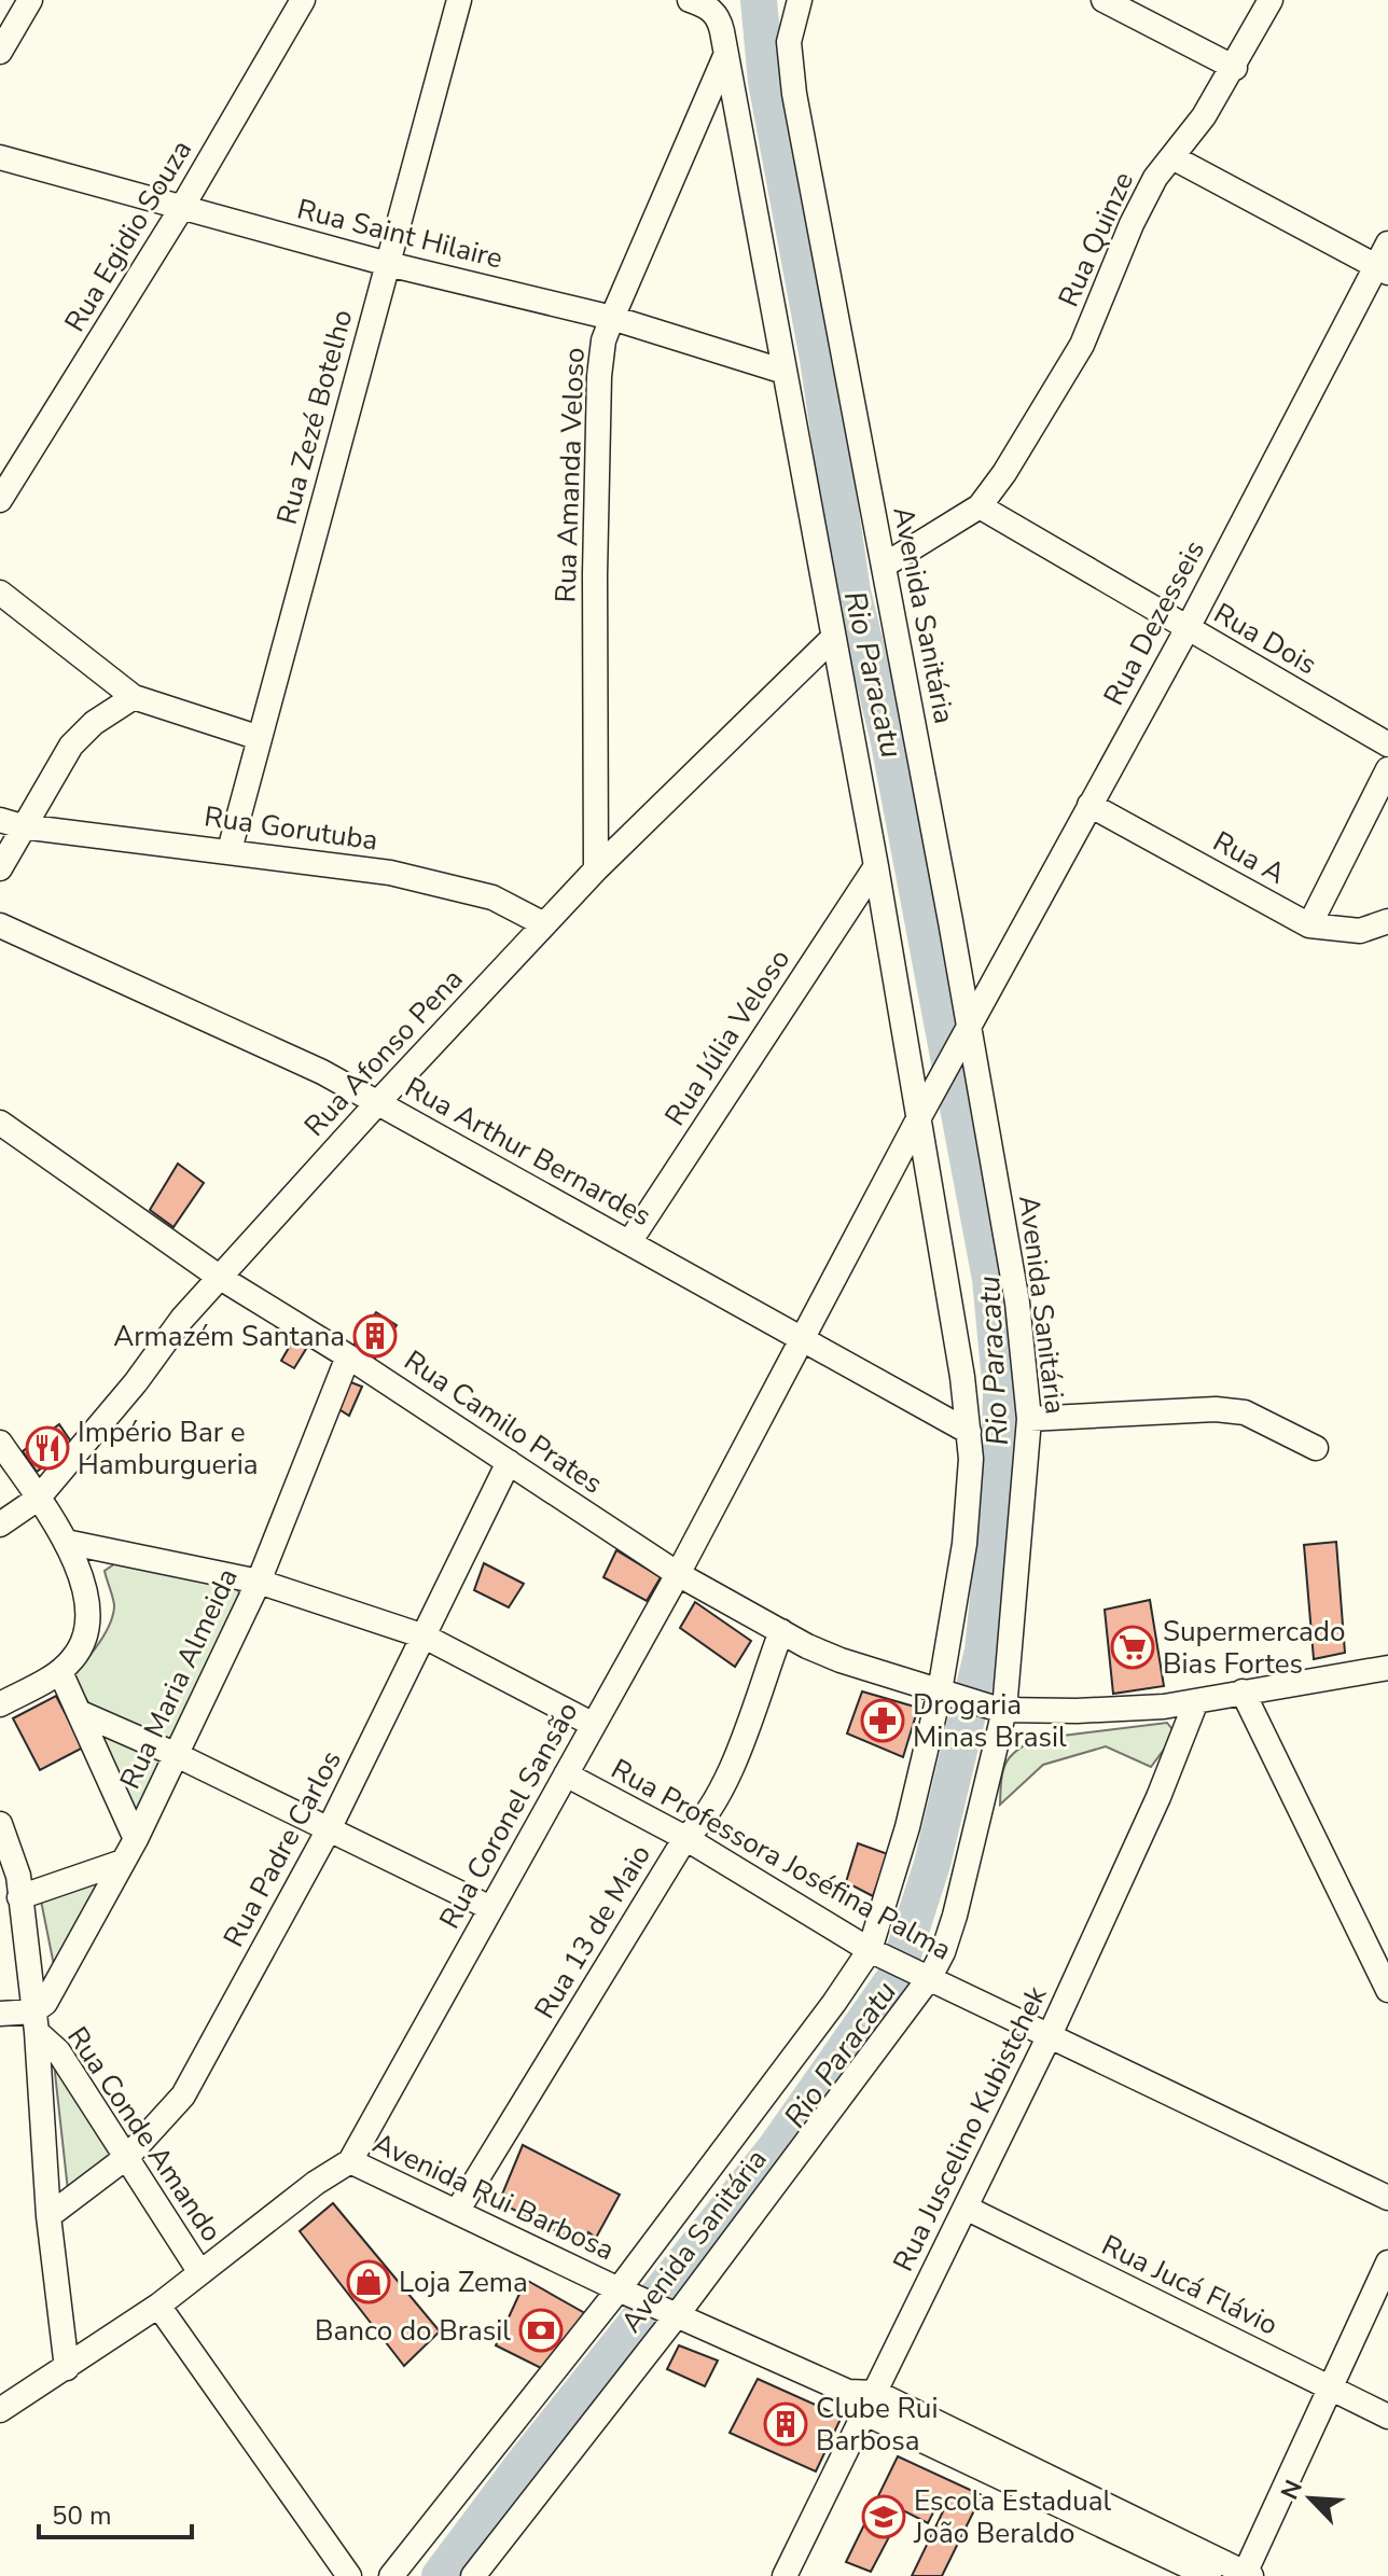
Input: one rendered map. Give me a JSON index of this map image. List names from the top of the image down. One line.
{"streets":{"street":["Rua Saint Hilaire","Rua Egidio Souza","Rua Quinze","Rua Zezé Botelho","Rua Amanda Veloso","Avenida Sanitária","Rua Dezesseis","Rua Dois","Rua Gorutuba","Rua A","Rua Júlia Veloso","Rua Afonso Pena","Rua Arthur Bernardes","Rua Camilo Prates","Rua Maria Almeida","Rua Coronel Sansão","Rua Padre Carlos","Rua Professora Joséfina Palma","Rua 13 de Maio","Rua Juscelino Kubistchek","Rua Conde Amando","Avenida Rui Barbosa","Rua Jucá Flávio"]},"crossings":[["Rua Saint Hilaire","Rua Egidio Souza"],["Rua Saint Hilaire","Rua Zezé Botelho"],["Rua Saint Hilaire","Rua Amanda Veloso"],["Rua Saint Hilaire","Avenida Sanitária"],["Rua Quinze","Rua Dois"],["Rua Zezé Botelho","Rua Gorutuba"],["Rua Amanda Veloso","Avenida Sanitária"],["Rua Amanda Veloso","Rua Afonso Pena"],["Avenida Sanitária","Rua Dezesseis"],["Avenida Sanitária","Rua Júlia Veloso"],["Avenida Sanitária","Rua Afonso Pena"],["Avenida Sanitária","Rua Arthur Bernardes"],["Avenida Sanitária","Rua Camilo Prates"],["Avenida Sanitária","Rua Coronel Sansão"],["Avenida Sanitária","Rua Professora Joséfina Palma"],["Avenida Sanitária","Avenida Rui Barbosa"],["Rua Dezesseis","Rua Dois"],["Rua Dezesseis","Rua A"],["Rua Dezesseis","Rua Coronel Sansão"],["Rua Gorutuba","Rua Afonso Pena"],["Rua Júlia Veloso","Rua Arthur Bernardes"],["Rua Afonso Pena","Rua Arthur Bernardes"],["Rua Afonso Pena","Rua Camilo Prates"],["Rua Arthur Bernardes","Rua Coronel Sansão"],["Rua Camilo Prates","Rua Maria Almeida"],["Rua Camilo Prates","Rua Coronel Sansão"],["Rua Camilo Prates","Rua Padre Carlos"],["Rua Camilo Prates","Rua 13 de Maio"],["Rua Camilo Prates","Rua Juscelino Kubistchek"],["Rua Maria Almeida","Rua Conde Amando"],["Rua Coronel Sansão","Rua Professora Joséfina Palma"],["Rua Coronel Sansão","Rua Conde Amando"],["Rua Coronel Sansão","Avenida Rui Barbosa"],["Rua Padre Carlos","Rua Conde Amando"],["Rua Professora Joséfina Palma","Rua 13 de Maio"],["Rua Professora Joséfina Palma","Rua Juscelino Kubistchek"],["Rua 13 de Maio","Avenida Rui Barbosa"],["Rua Juscelino Kubistchek","Avenida Rui Barbosa"],["Rua Juscelino Kubistchek","Rua Jucá Flávio"]],"water":["Rio Paracatu"],"places":{"building":["Armazém Santana","Clube Rui Barbosa"],"restaurant":["Império Bar e Hamburgueria"],"supermarket":["Supermercado Bias Fortes"],"pharmacy":["Drogaria Minas Brasil"],"shop":["Loja Zema"],"bank":["Banco do Brasil"],"school or university":["Escola Estadual João Beraldo"]},"scale_bar":"50 m","north":"top left"}
